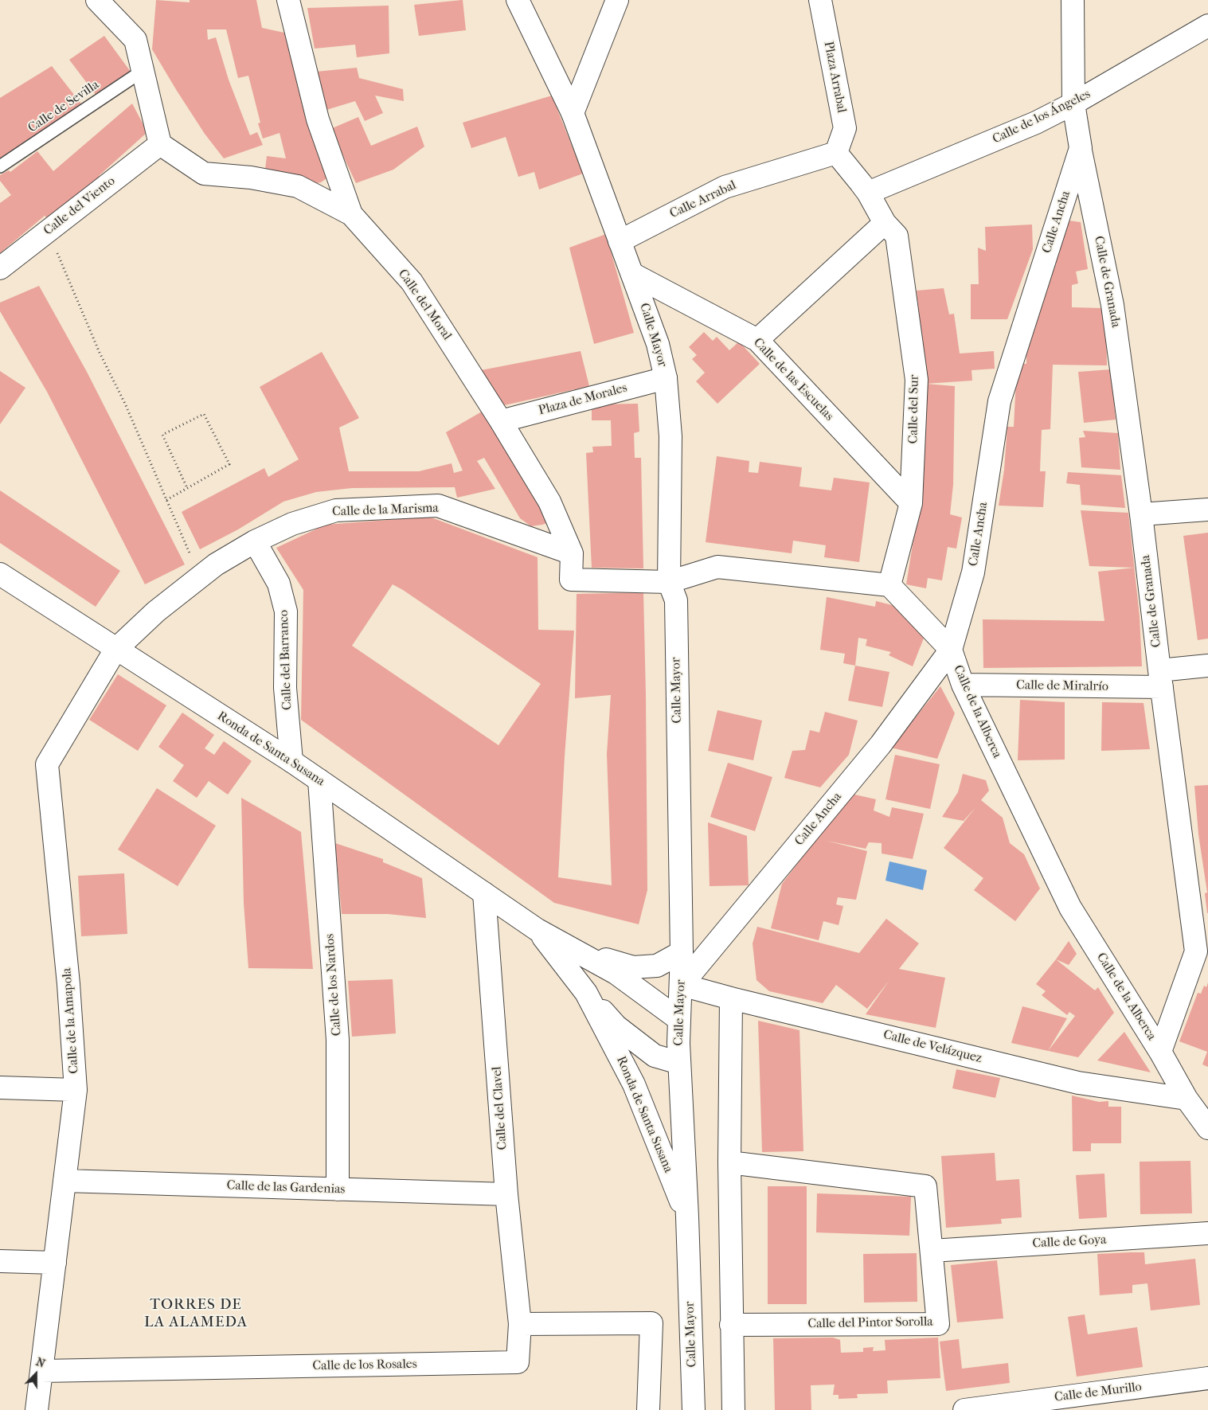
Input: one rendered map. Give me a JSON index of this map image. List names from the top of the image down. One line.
{"streets":{"street":["Plaza Arrabal","Calle de los Ángeles","Calle Arrabal","Calle del Viento","Calle Ancha","Calle de Granada","Calle del Moral","Calle Mayor","Calle de las Escuelas","Plaza de Morales","Calle del Sur","Calle de la Marisma","Calle del Barranco","Calle de Miralrío","Calle de la Alberca","Ronda de Santa Susana","Calle de los Nardos","Calle de la Amapola","Calle de Velázquez","Calle del Clavel","Calle de las Gardenias","Calle de Goya","Calle del Pintor Sorolla","Calle de los Rosales","Calle de Murillo"],"lane":["Calle de Sevilla"]},"crossings":[["Plaza Arrabal","Calle Arrabal"],["Plaza Arrabal","Calle del Sur"],["Calle de los Ángeles","Calle Ancha"],["Calle de los Ángeles","Calle del Sur"],["Calle Arrabal","Calle Mayor"],["Calle Arrabal","Calle del Sur"],["Calle Ancha","Calle de Granada"],["Calle Ancha","Calle Mayor"],["Calle Ancha","Calle de la Alberca"],["Calle Ancha","Calle de Velázquez"],["Calle de Granada","Calle de Miralrío"],["Calle de Granada","Calle de la Alberca"],["Calle del Moral","Calle Mayor"],["Calle del Moral","Plaza de Morales"],["Calle del Moral","Calle de la Marisma"],["Calle Mayor","Calle de las Escuelas"],["Calle Mayor","Plaza de Morales"],["Calle Mayor","Ronda de Santa Susana"],["Calle Mayor","Calle de Velázquez"],["Calle de las Escuelas","Calle del Sur"],["Calle del Sur","Calle de la Alberca"],["Calle de la Marisma","Calle del Barranco"],["Calle de la Marisma","Ronda de Santa Susana"],["Calle de la Marisma","Calle de la Amapola"],["Calle del Barranco","Ronda de Santa Susana"],["Calle de Miralrío","Calle de la Alberca"],["Calle de la Alberca","Calle de Velázquez"],["Ronda de Santa Susana","Calle de los Nardos"],["Ronda de Santa Susana","Calle de la Amapola"],["Ronda de Santa Susana","Calle del Clavel"],["Calle de los Nardos","Calle de las Gardenias"],["Calle de la Amapola","Calle de las Gardenias"],["Calle de la Amapola","Calle de los Rosales"],["Calle del Clavel","Calle de las Gardenias"],["Calle del Clavel","Calle de los Rosales"],["Calle de Goya","Calle del Pintor Sorolla"]],"districts":["TORRES DE LA ALAMEDA"],"north":"top"}
